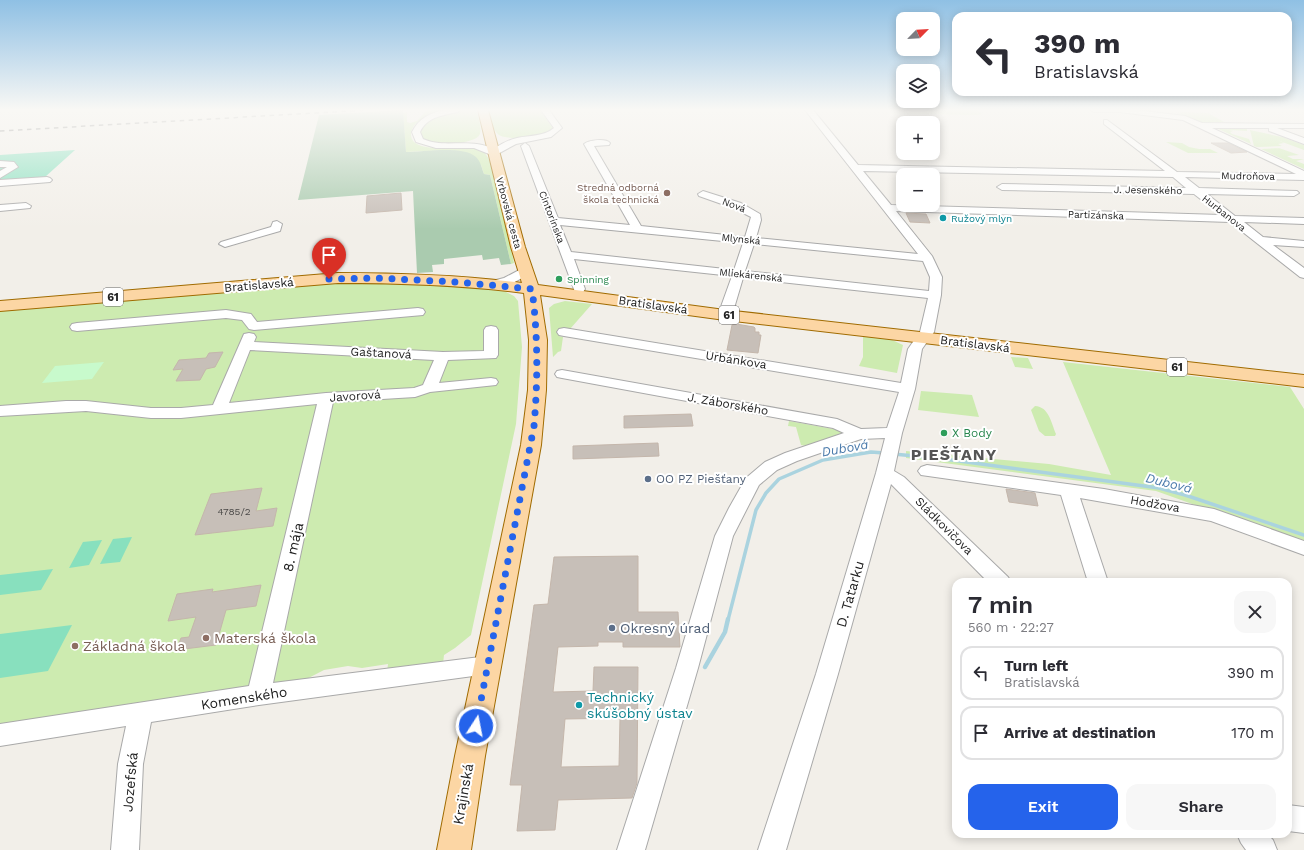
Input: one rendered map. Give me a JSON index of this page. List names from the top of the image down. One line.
{"streets":{"main road":["Vrbovská cesta","Bratislavská","61","Krajinská"],"street":["Mudroňova","J. Jesenského","Nová","Hurbanova","Partizánska","Cintorínska","Mlynská","Mliekárenská","Gaštanová","Urbánkova","Javorová","J. Záborského","Hodžova","Sládkovičova","8. mája","D. Tatarku","Komenského","Jozefská"]},"crossings":[["Mudroňova","Hurbanova"],["J. Jesenského","Hurbanova"],["Nová","Mlynská"],["Nová","Mliekárenská"],["Nová","Bratislavská"],["Vrbovská cesta","Bratislavská"],["Vrbovská cesta","Krajinská"],["Hurbanova","Partizánska"],["Cintorínska","Mlynská"],["Cintorínska","Mliekárenská"],["Cintorínska","Bratislavská"],["Bratislavská","D. Tatarku"],["Bratislavská","Krajinská"],["Urbánkova","D. Tatarku"],["Javorová","8. mája"],["J. Záborského","D. Tatarku"],["Sládkovičova","D. Tatarku"],["8. mája","Komenského"],["Komenského","Jozefská"],["Komenského","Krajinská"]],"districts":["PIEŠŤANY"],"water":["Dubová"],"places":["Stredná odborná škola technická","Ružový mlyn","Spinning","X Body","OO PZ Piešťany","Okresný úrad","Materská škola","Základná škola","Technický skúšobný ústav"],"house_numbers":["4785/2"],"north":"top right","page":{"map_buttons":["+","−"],"turn":["390 m","Bratislavská"],"heading":["7 min","560 m · 22:27"],"list":[{"name":"Turn left","note":"Bratislavská","value":"390 m"},{"name":"Arrive at destination","value":"170 m"}],"buttons":["Exit","Share"]}}
